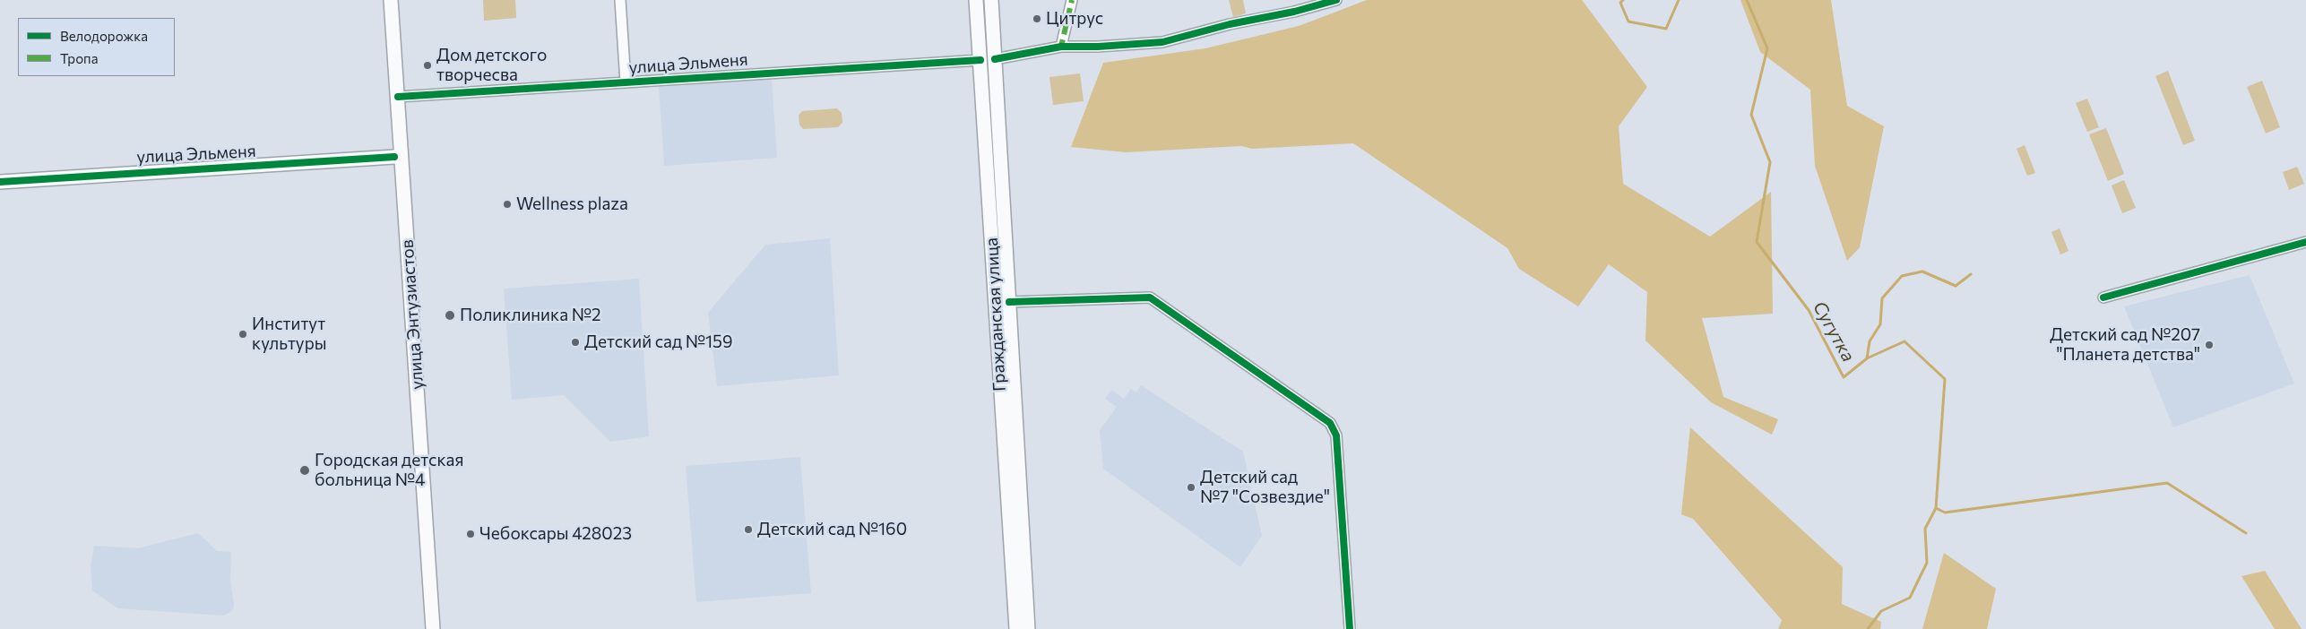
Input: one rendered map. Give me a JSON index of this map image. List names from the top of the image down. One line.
{"streets":{"main road":["улица Эльменя","улица Энтузиастов","Гражданская улица"]},"crossings":[["улица Эльменя","улица Энтузиастов"],["улица Эльменя","Гражданская улица"]],"water":["Сугутка"],"places":["Цитрус","Дом детского творчесва","Wellness plaza","Поликлиника №2","Институт культуры","Детский сад №159","Детский сад №207 \"Планета детства\"","Городская детская больница №4","Детский сад №7 \"Созвездие\"","Детский сад №160","Чебоксары 428023"],"legend":["Велодорожка","Тропа"]}
